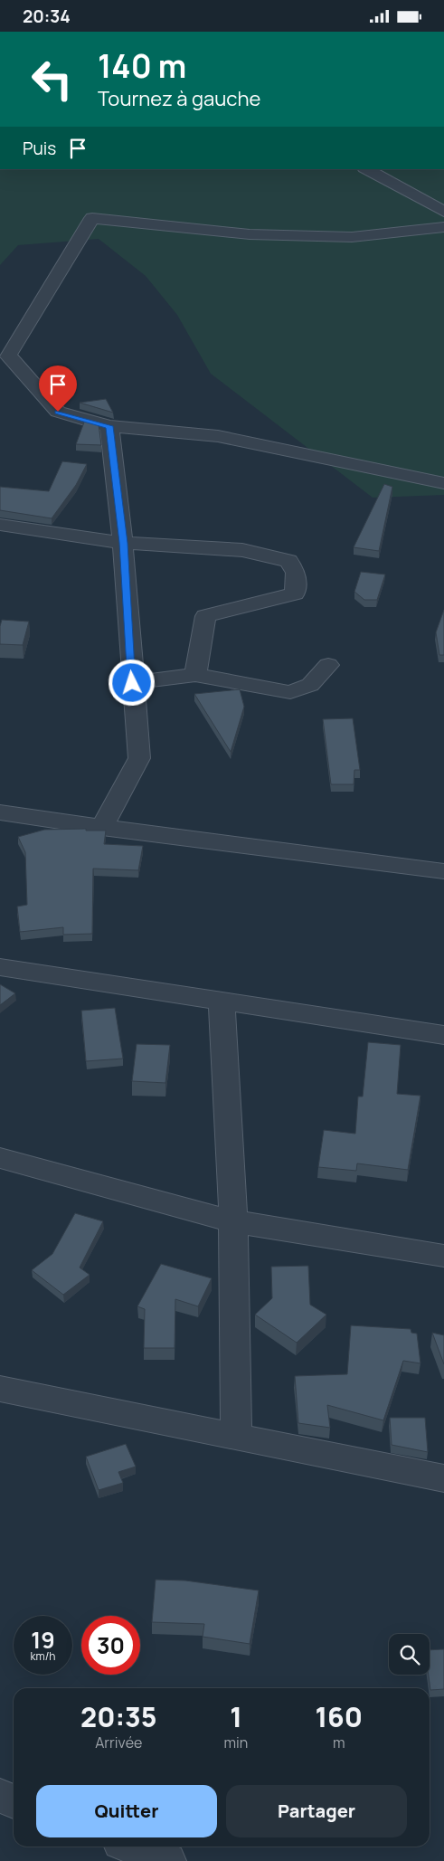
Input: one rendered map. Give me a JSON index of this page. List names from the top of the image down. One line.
{"page":{"status":"20:34","turn":["140 m","Tournez à gauche"],"then":"Puis","speed":"19 km/h","limit":"30","eta":["20:35","Arrivée","1","min","160","m"],"buttons":["Quitter","Partager"]}}
